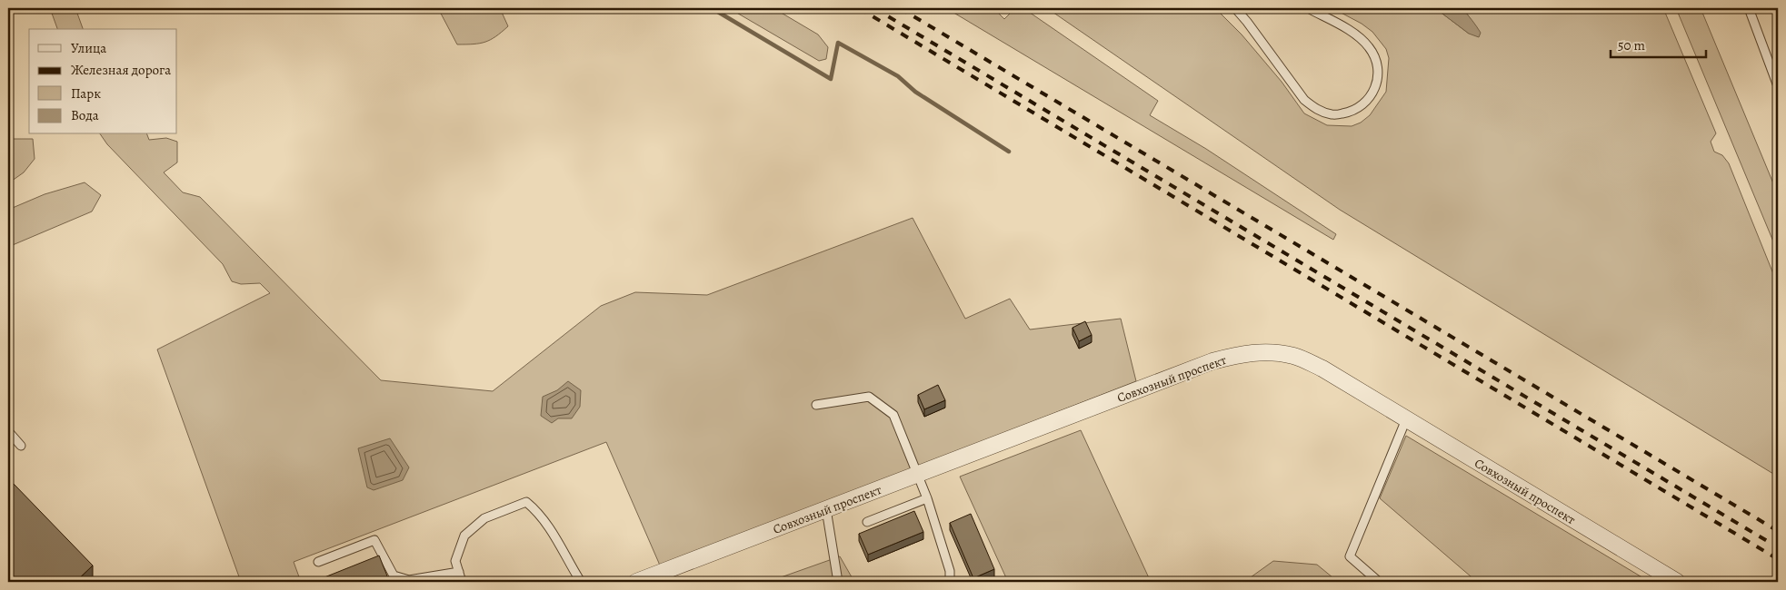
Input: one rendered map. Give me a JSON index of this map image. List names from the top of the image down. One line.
{"streets":{"street":["Совхозный проспект"]},"legend":["Улица","Железная дорога","Парк","Вода"],"scale_bar":"50 m"}
